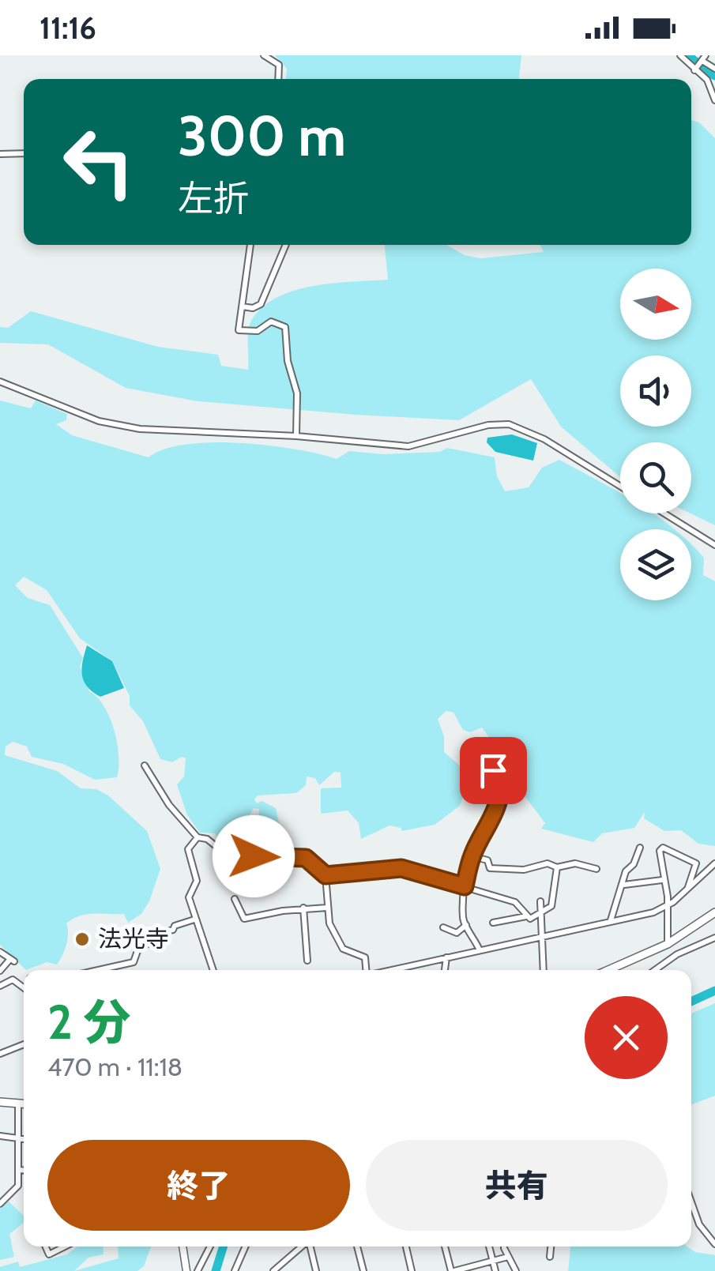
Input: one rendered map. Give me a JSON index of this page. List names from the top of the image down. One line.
{"places":["法光寺"],"north":"right","page":{"status":"11:16","turn":["300 m","左折"],"heading":["2 分","470 m · 11:18"],"buttons":["終了","共有"]}}
